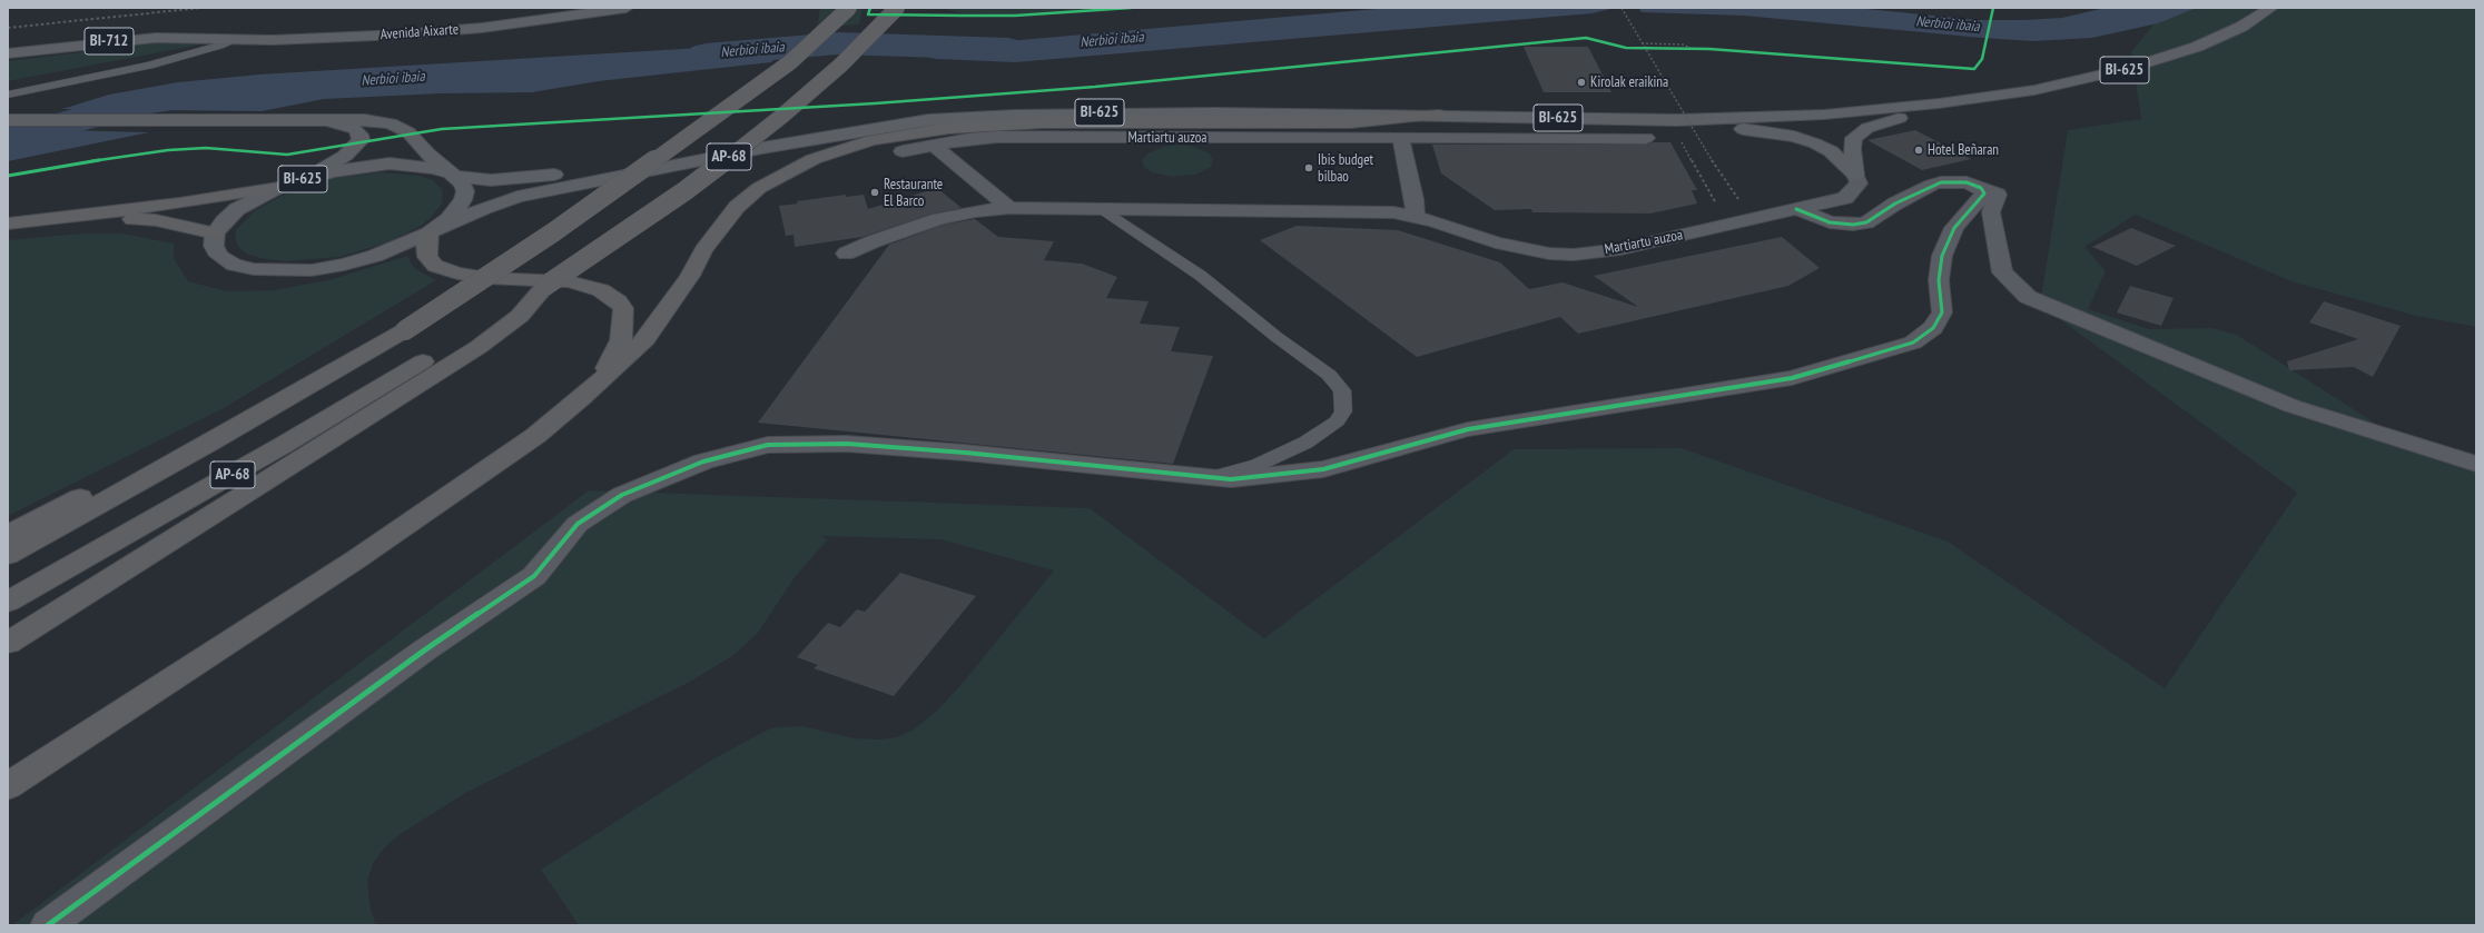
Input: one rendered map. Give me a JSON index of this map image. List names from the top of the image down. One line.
{"streets":{"highway":["AP-68"],"main road":["Avenida Aixarte","BI-712","BI-625"],"street":["Martiartu auzoa"]},"water":["Nerbioi ibaia"],"places":["Kirolak eraikina","Hotel Beñaran","Ibis budget bilbao","Restaurante El Barco"]}
